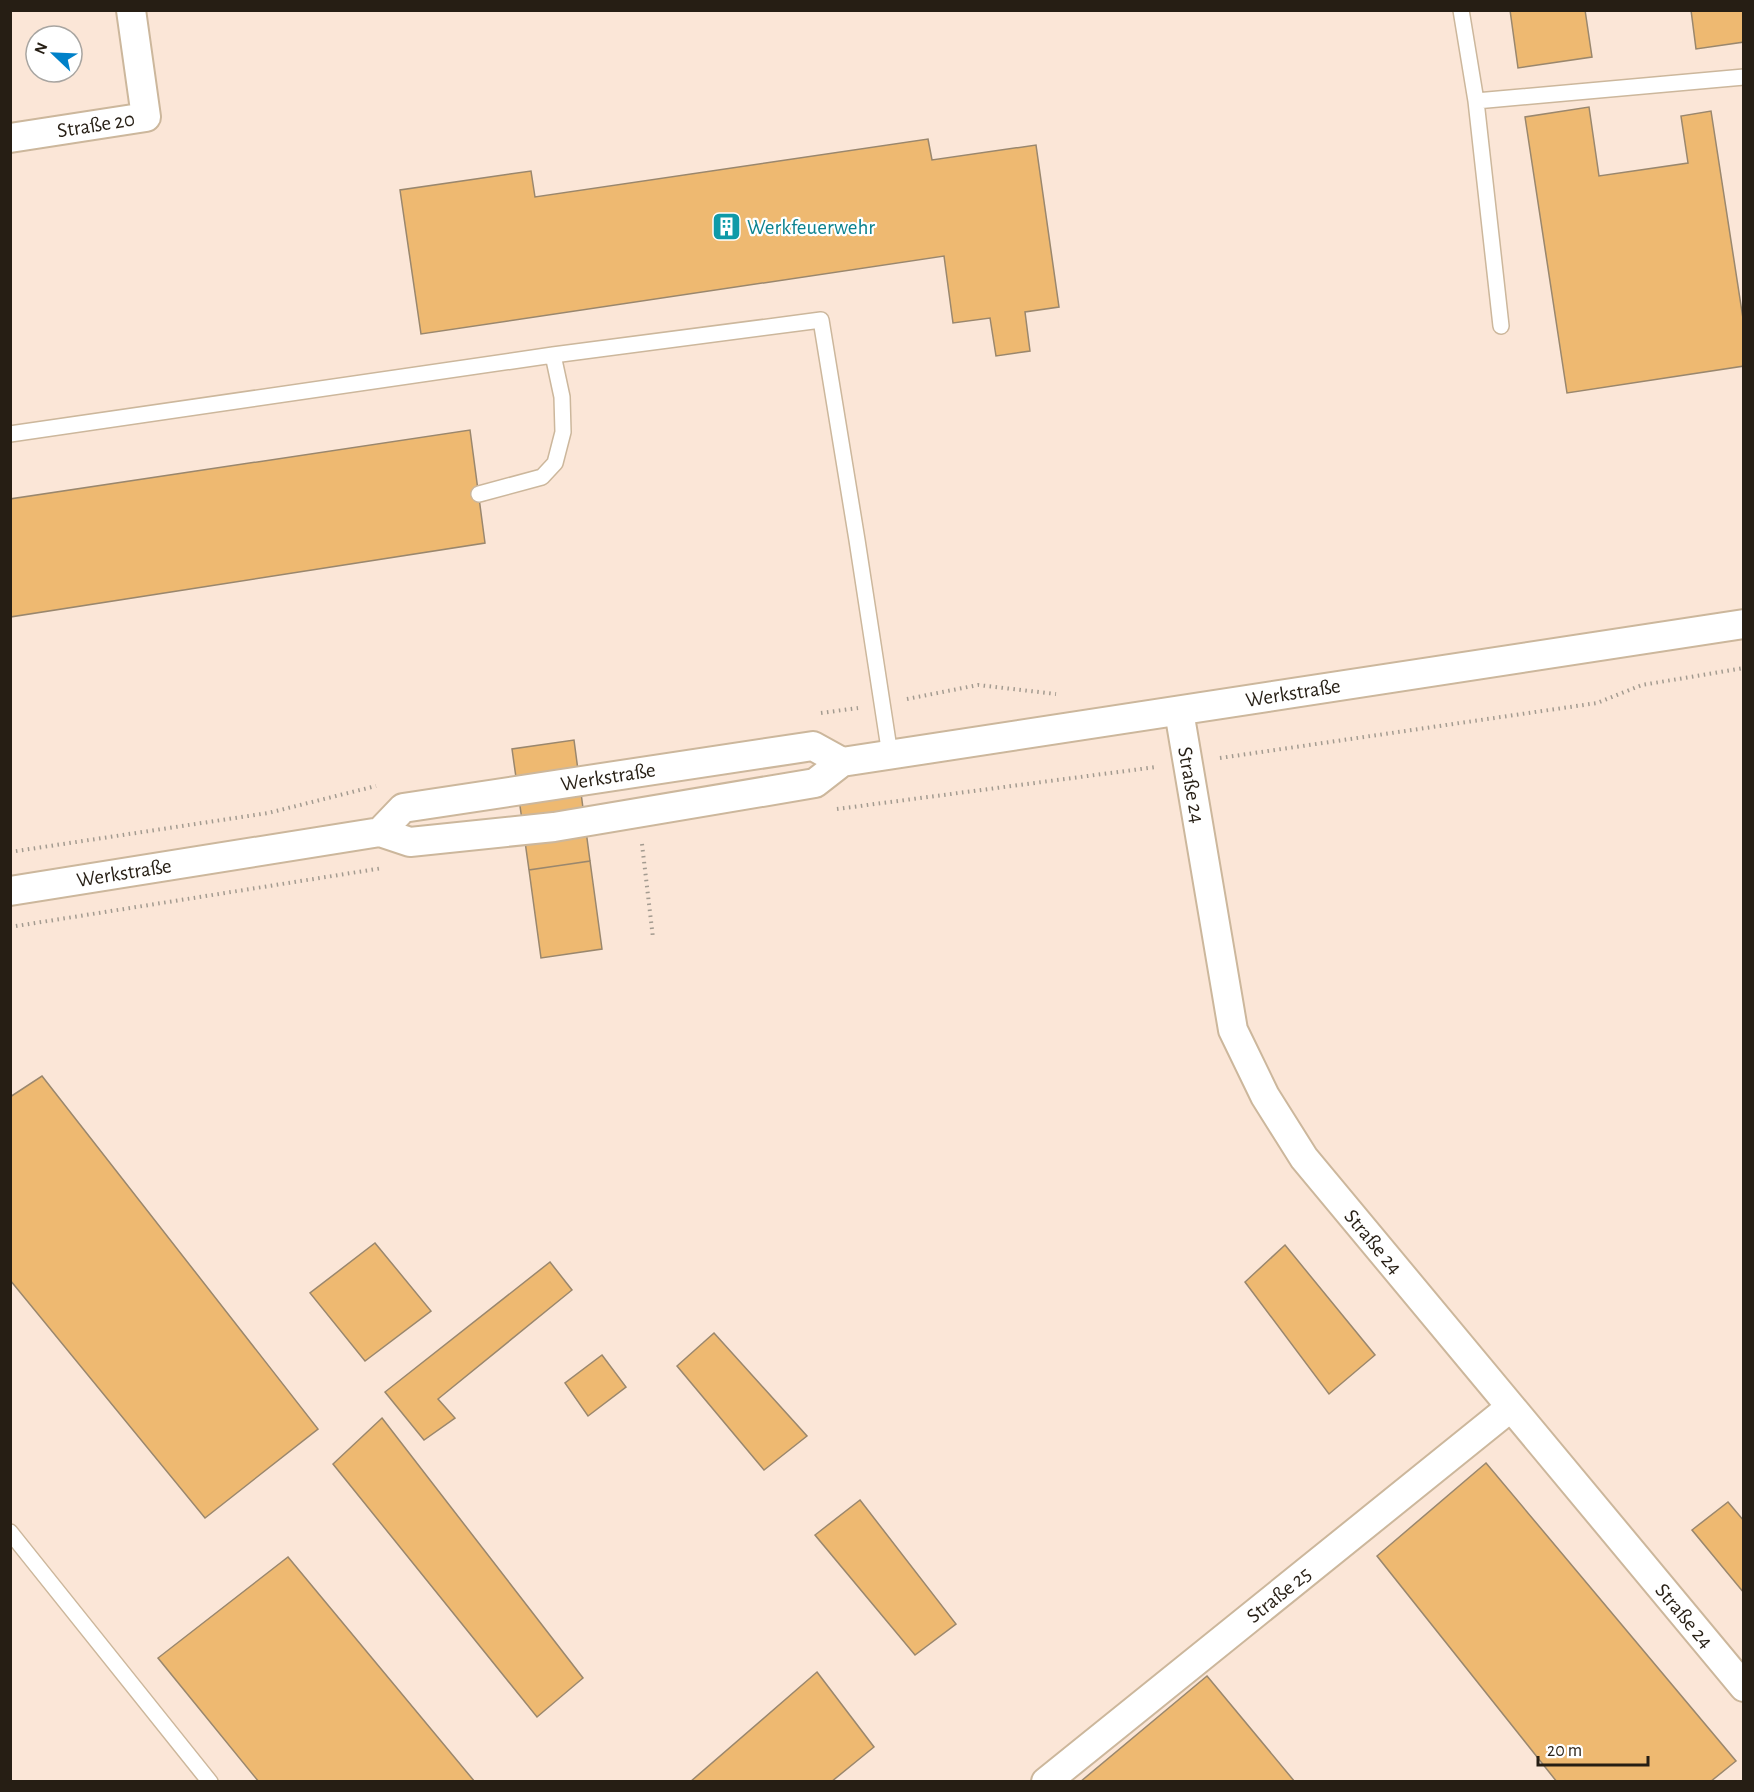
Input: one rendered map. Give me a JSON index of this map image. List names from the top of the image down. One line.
{"streets":{"street":["Straße 20","Werkstraße","Straße 24","Straße 25"]},"crossings":[["Werkstraße","Straße 24"],["Straße 24","Straße 25"]],"places":{"building":["Werkfeuerwehr"]},"scale_bar":"20 m","north":"top left"}
